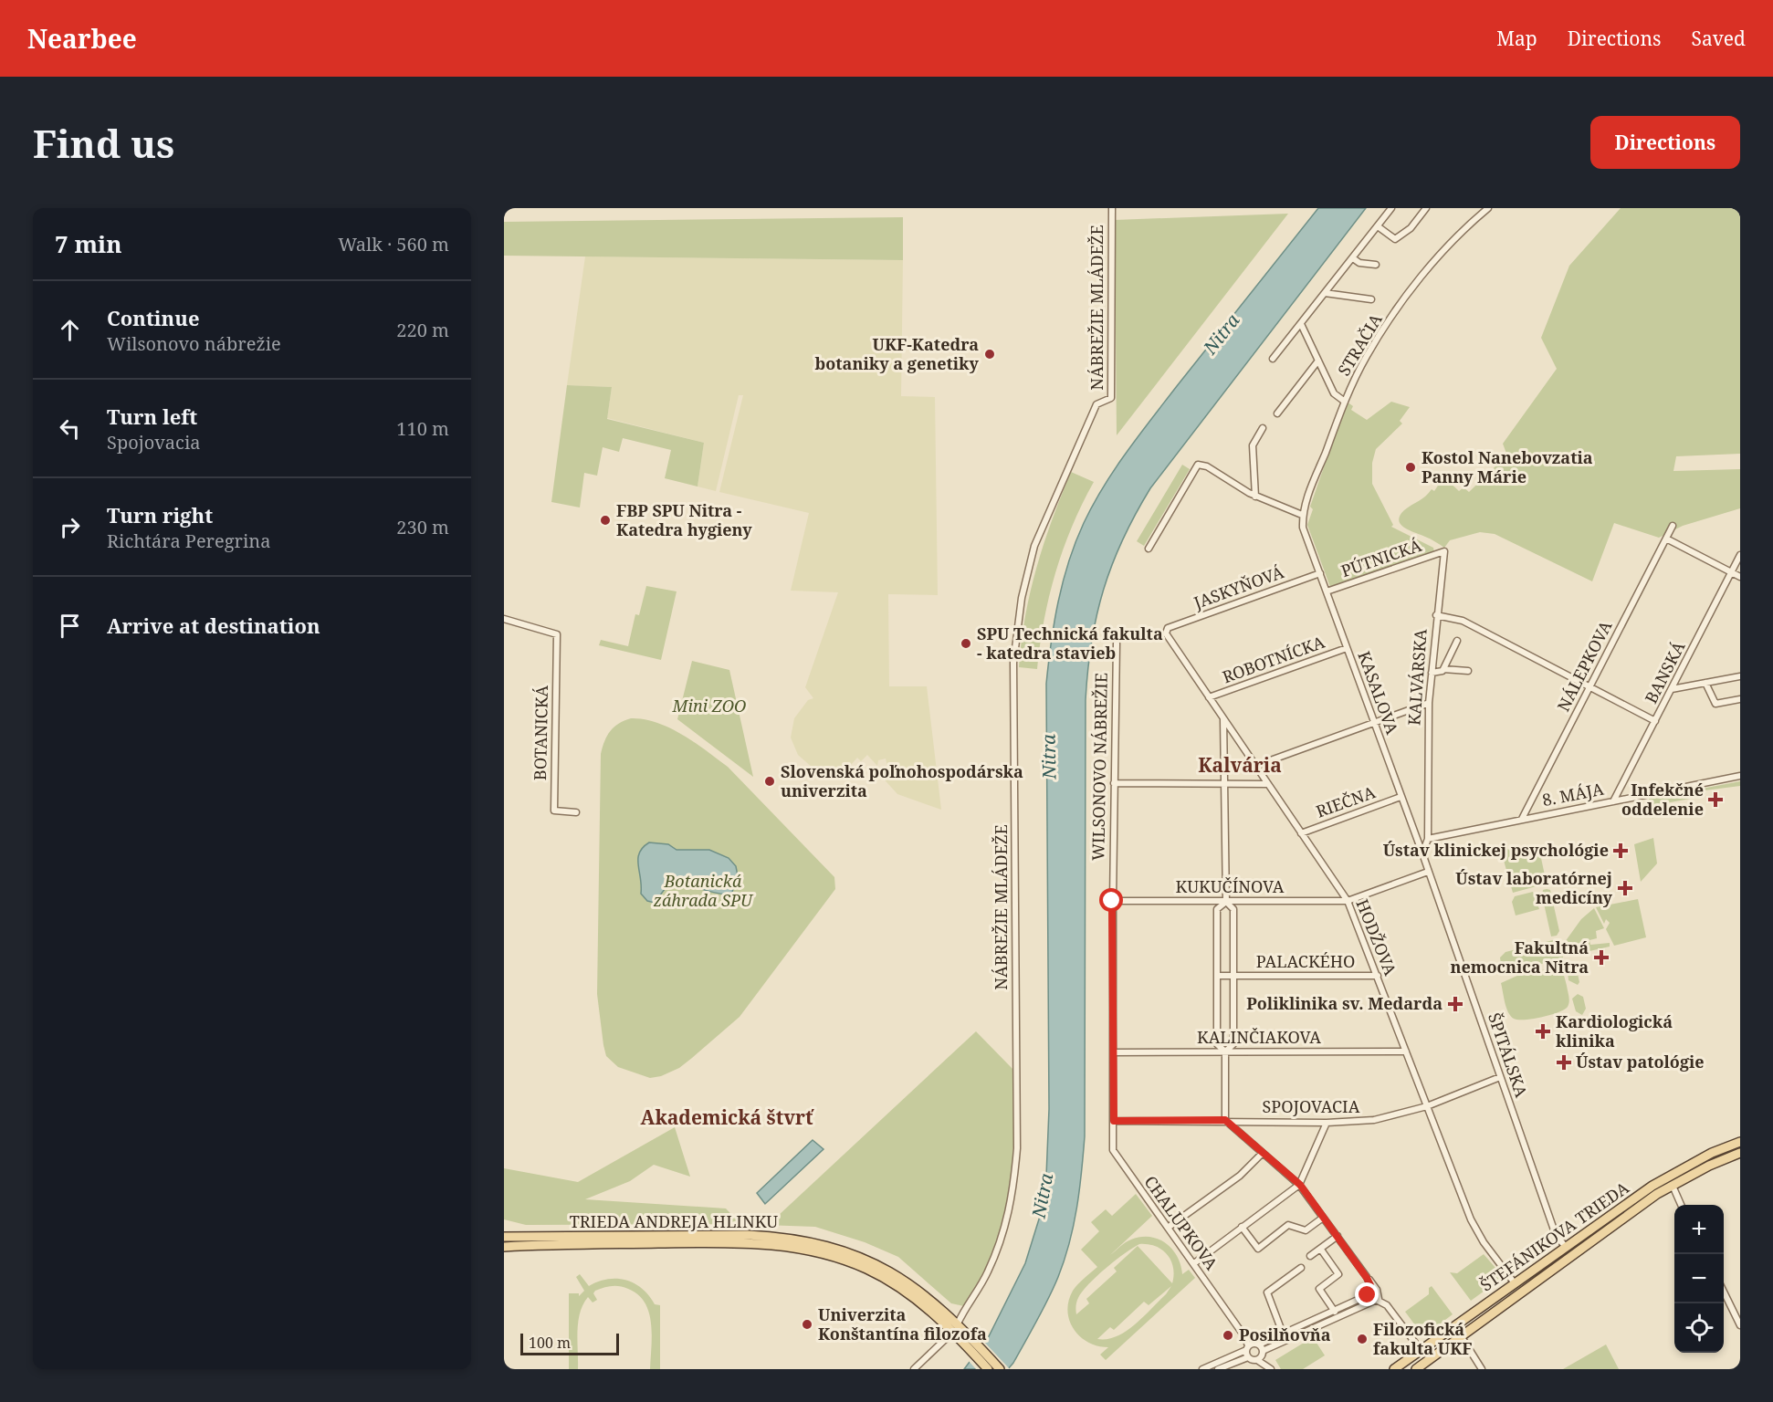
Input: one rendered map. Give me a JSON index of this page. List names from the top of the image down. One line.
{"streets":{"main road":["TRIEDA ANDREJA HLINKU","ŠTEFÁNIKOVA TRIEDA"],"street":["NÁBREŽIE MLÁDEŽE","STRAČIA","PÚTNICKÁ","JASKYŇOVÁ","ROBOTNÍCKA","NÁLEPKOVA","BANSKÁ","KALVÁRSKA","KASALOVA","BOTANICKÁ","WILSONOVO NÁBREŽIE","8. MÁJA","RIEČNA","KUKUČÍNOVA","HODŽOVA","PALACKÉHO","KALINČIAKOVA","ŠPITÁLSKA","SPOJOVACIA","CHALUPKOVA"]},"crossings":[["NÁBREŽIE MLÁDEŽE","TRIEDA ANDREJA HLINKU"],["STRAČIA","KASALOVA"],["PÚTNICKÁ","KALVÁRSKA"],["PÚTNICKÁ","KASALOVA"],["JASKYŇOVÁ","KASALOVA"],["JASKYŇOVÁ","HODŽOVA"],["ROBOTNÍCKA","KASALOVA"],["ROBOTNÍCKA","HODŽOVA"],["NÁLEPKOVA","8. MÁJA"],["BANSKÁ","8. MÁJA"],["KALVÁRSKA","8. MÁJA"],["KASALOVA","RIEČNA"],["KASALOVA","KUKUČÍNOVA"],["KASALOVA","ŠPITÁLSKA"],["WILSONOVO NÁBREŽIE","KUKUČÍNOVA"],["WILSONOVO NÁBREŽIE","KALINČIAKOVA"],["WILSONOVO NÁBREŽIE","SPOJOVACIA"],["WILSONOVO NÁBREŽIE","CHALUPKOVA"],["RIEČNA","HODŽOVA"],["KUKUČÍNOVA","HODŽOVA"],["KUKUČÍNOVA","ŠPITÁLSKA"],["HODŽOVA","PALACKÉHO"],["HODŽOVA","KALINČIAKOVA"],["HODŽOVA","SPOJOVACIA"],["HODŽOVA","ŠTEFÁNIKOVA TRIEDA"],["ŠPITÁLSKA","SPOJOVACIA"],["ŠPITÁLSKA","ŠTEFÁNIKOVA TRIEDA"],["SPOJOVACIA","CHALUPKOVA"]],"districts":["Kalvária","Akademická štvrť"],"water":["Nitra"],"parks":["Mini ZOO","Botanická záhrada SPU"],"places":{"other":["UKF-Katedra botaniky a genetiky","Kostol Nanebovzatia Panny Márie","FBP SPU Nitra - Katedra hygieny","SPU Technická fakulta - katedra stavieb","Slovenská poľnohospodárska univerzita","Univerzita Konštantína filozofa","Posilňovňa","Filozofická fakulta UKF"],"health":["Infekčné oddelenie","Ústav klinickej psychológie","Ústav laboratórnej medicíny","Fakultná nemocnica Nitra","Poliklinika sv. Medarda","Kardiologická klinika","Ústav patológie"]},"scale_bar":"100 m","page":{"header":"Nearbee","nav":["Map","Directions","Saved"],"buttons":"Directions","title":"Find us","heading":["7 min","Walk · 560 m"],"list":[["Continue","Wilsonovo nábrežie","220 m"],["Turn left","Spojovacia","110 m"],["Turn right","Richtára Peregrina","230 m"],"Arrive at destination"],"map_buttons":["+","−"],"scale":"100 m"}}
